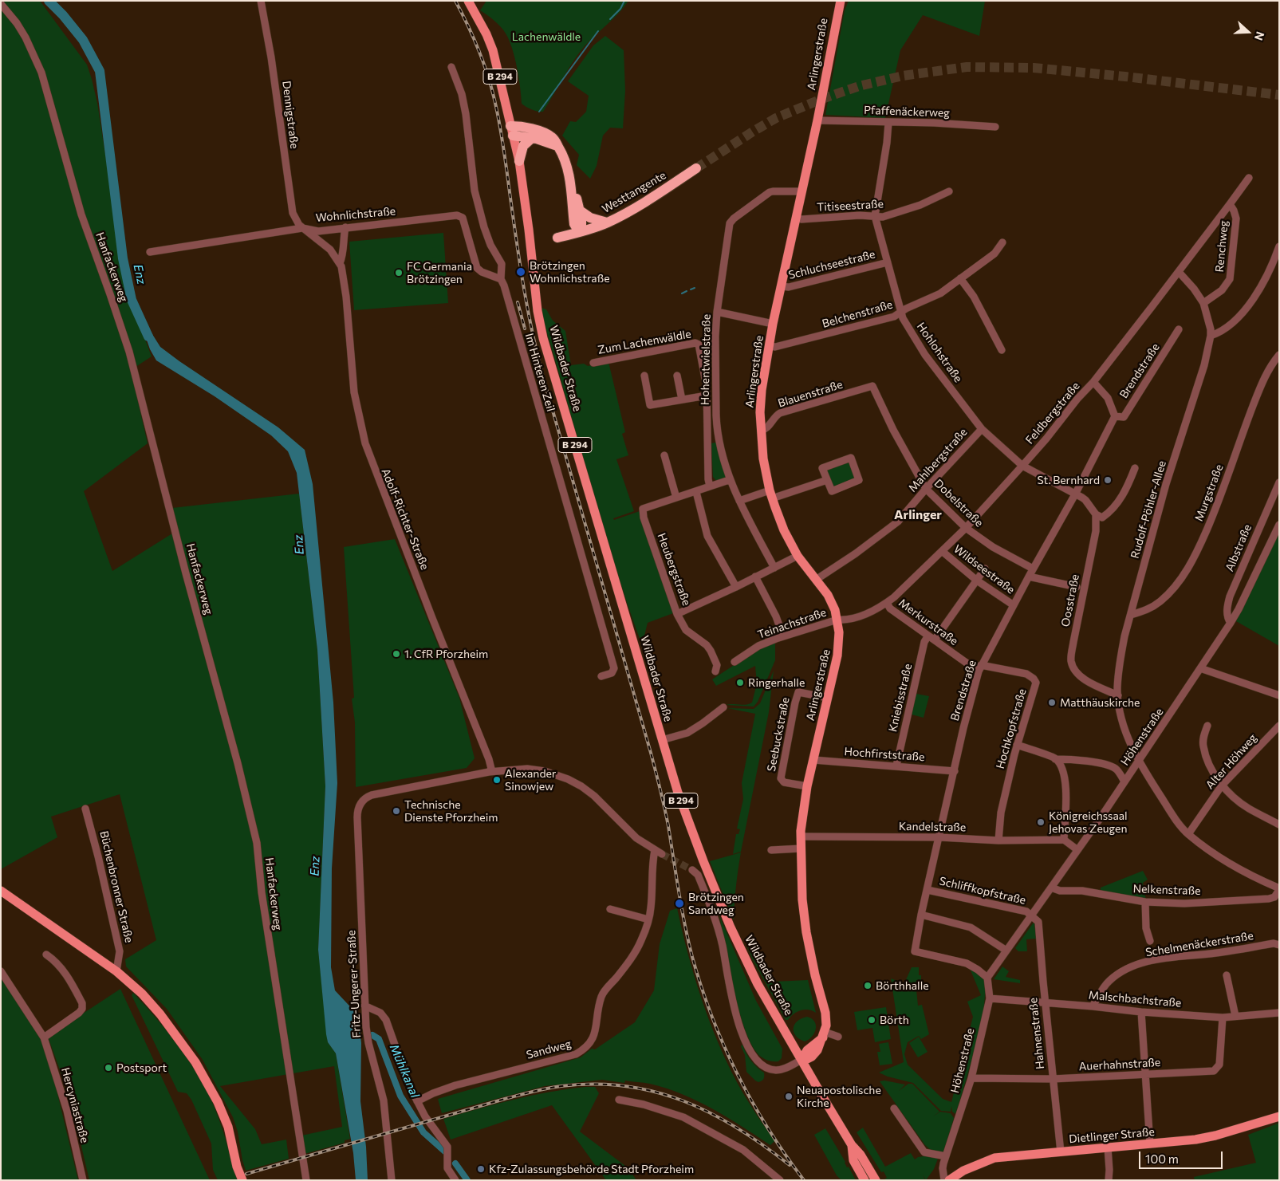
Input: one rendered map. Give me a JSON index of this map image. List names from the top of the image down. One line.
{"streets":{"highway":["Westtangente"],"main road":["Arlingerstraße","B 294","Wildbader Straße","Dietlinger Straße"],"street":["Pfaffenäckerweg","Dennigstraße","Titiseestraße","Wohnlichstraße","Renchweg","Schluchseestraße","Hanfackerweg","Belchenstraße","Zum Lachenwäldle","Hohlohstraße","Hohentwielstraße","Brendstraße","Im Hinteren Zeil","Blauenstraße","Feldbergstraße","Mahlbergstraße","Murgstraße","Dobelstraße","Rudolf-Pöhler-Allee","Adolf-Richter-Straße","Albstraße","Heubergstraße","Wildseestraße","Oosstraße","Merkurstraße","Teinachstraße","Kniebisstraße","Hochkopfstraße","Seebuckstraße","Höhenstraße","Hochfirststraße","Alter Höhweg","Kandelstraße","Büchenbronner Straße","Nelkenstraße","Schliffkopfstraße","Schelmenäckerstraße","Fritz-Ungerer-Straße","Malschbachstraße","Hahnenstraße","Sandweg","Auerhahnstraße","Hercyniastraße"]},"crossings":[["Arlingerstraße","Pfaffenäckerweg"],["Arlingerstraße","Titiseestraße"],["Arlingerstraße","Schluchseestraße"],["Arlingerstraße","Belchenstraße"],["Arlingerstraße","Hohentwielstraße"],["Arlingerstraße","Wildbader Straße"],["Arlingerstraße","Blauenstraße"],["Arlingerstraße","Feldbergstraße"],["Arlingerstraße","Mahlbergstraße"],["Arlingerstraße","Heubergstraße"],["Arlingerstraße","Teinachstraße"],["Arlingerstraße","Seebuckstraße"],["Arlingerstraße","Hochfirststraße"],["Arlingerstraße","Kandelstraße"],["Pfaffenäckerweg","Hohlohstraße"],["Dennigstraße","Wohnlichstraße"],["Dennigstraße","Adolf-Richter-Straße"],["Titiseestraße","Hohlohstraße"],["Wohnlichstraße","Im Hinteren Zeil"],["Wohnlichstraße","Adolf-Richter-Straße"],["Renchweg","Feldbergstraße"],["Renchweg","Rudolf-Pöhler-Allee"],["Schluchseestraße","Hohlohstraße"],["Belchenstraße","Hohlohstraße"],["Zum Lachenwäldle","Heubergstraße"],["Hohlohstraße","Brendstraße"],["Hohlohstraße","Feldbergstraße"],["Hohlohstraße","Mahlbergstraße"],["Hohentwielstraße","Heubergstraße"],["Brendstraße","Feldbergstraße"],["Brendstraße","Dobelstraße"],["Brendstraße","Wildseestraße"],["Brendstraße","Merkurstraße"],["Brendstraße","Hochkopfstraße"],["Brendstraße","Höhenstraße"],["Brendstraße","Hochfirststraße"],["Brendstraße","Kandelstraße"],["Brendstraße","Schliffkopfstraße"],["Blauenstraße","Dobelstraße"],["Feldbergstraße","Dobelstraße"],["Feldbergstraße","Rudolf-Pöhler-Allee"],["Feldbergstraße","Wildseestraße"],["Feldbergstraße","Merkurstraße"],["Feldbergstraße","Teinachstraße"],["Mahlbergstraße","Dobelstraße"],["Murgstraße","Rudolf-Pöhler-Allee"],["Rudolf-Pöhler-Allee","Oosstraße"],["Rudolf-Pöhler-Allee","Höhenstraße"],["Rudolf-Pöhler-Allee","Alter Höhweg"],["Rudolf-Pöhler-Allee","Nelkenstraße"],["Adolf-Richter-Straße","Fritz-Ungerer-Straße"],["Albstraße","Höhenstraße"],["Merkurstraße","Kniebisstraße"],["Merkurstraße","Hochkopfstraße"],["Kniebisstraße","Hochfirststraße"],["Hochkopfstraße","Kandelstraße"],["Höhenstraße","Nelkenstraße"],["Höhenstraße","Schliffkopfstraße"],["Höhenstraße","Malschbachstraße"],["Höhenstraße","Hahnenstraße"],["Höhenstraße","Auerhahnstraße"],["Schliffkopfstraße","Hahnenstraße"],["Schelmenäckerstraße","Malschbachstraße"],["Malschbachstraße","Hahnenstraße"],["Malschbachstraße","Auerhahnstraße"],["Hahnenstraße","Auerhahnstraße"],["Hahnenstraße","Dietlinger Straße"]],"districts":["Arlinger"],"water":["Enz","Mühlkanal"],"parks":["Lachenwäldle"],"places":["Brötzingen Wohnlichstraße","FC Germania Brötzingen","St. Bernhard","1. CfR Pforzheim","Ringerhalle","Matthäuskirche","Alexander Sinowjew","Technische Dienste Pforzheim","Königreichssaal Jehovas Zeugen","Brötzingen Sandweg","Börthhalle","Börth","Postsport","Neuapostolische Kirche","Kfz-Zulassungsbehörde Stadt Pforzheim"],"scale_bar":"100 m","north":"right"}
